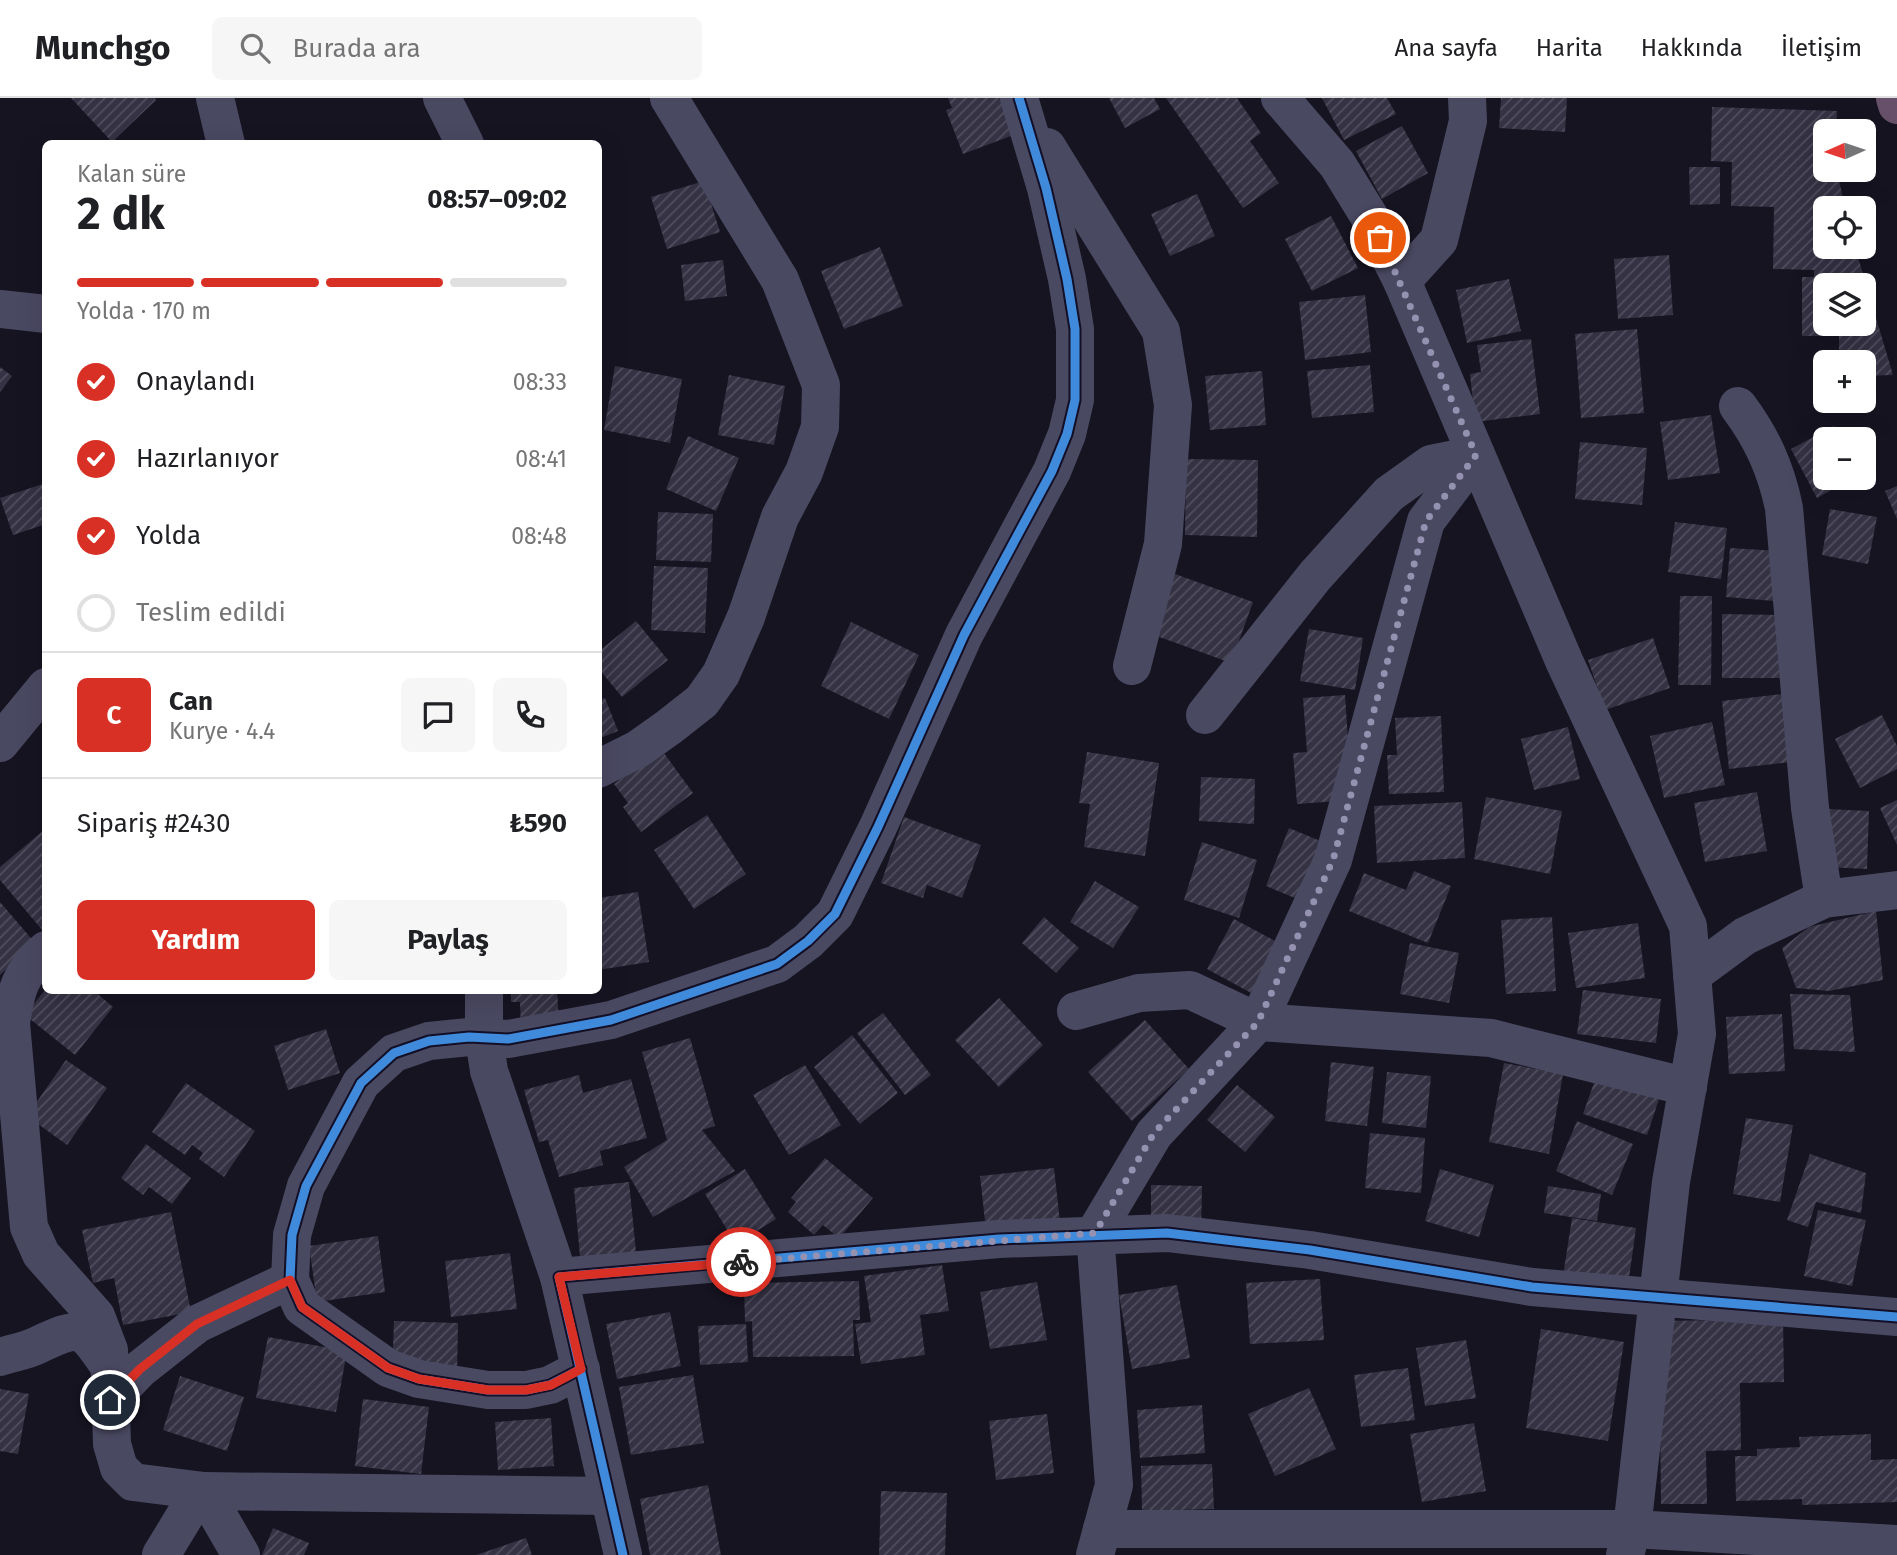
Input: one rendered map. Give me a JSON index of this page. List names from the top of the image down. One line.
{"north":"left","page":{"header":"Munchgo","search":"Burada ara","nav":["Ana sayfa","Harita","Hakkında","İletişim"],"map_buttons":["+","−"],"heading":["2 dk","Kalan süre","08:57–09:02"],"panel":["Can","Kurye · 4.4","Sipariş #2430","₺590"],"bar":"Yolda · 170 m","list":[["Onaylandı","08:33"],["Hazırlanıyor","08:41"],["Yolda","08:48"],"Teslim edildi"],"round":"C","buttons":["Yardım","Paylaş"]}}
